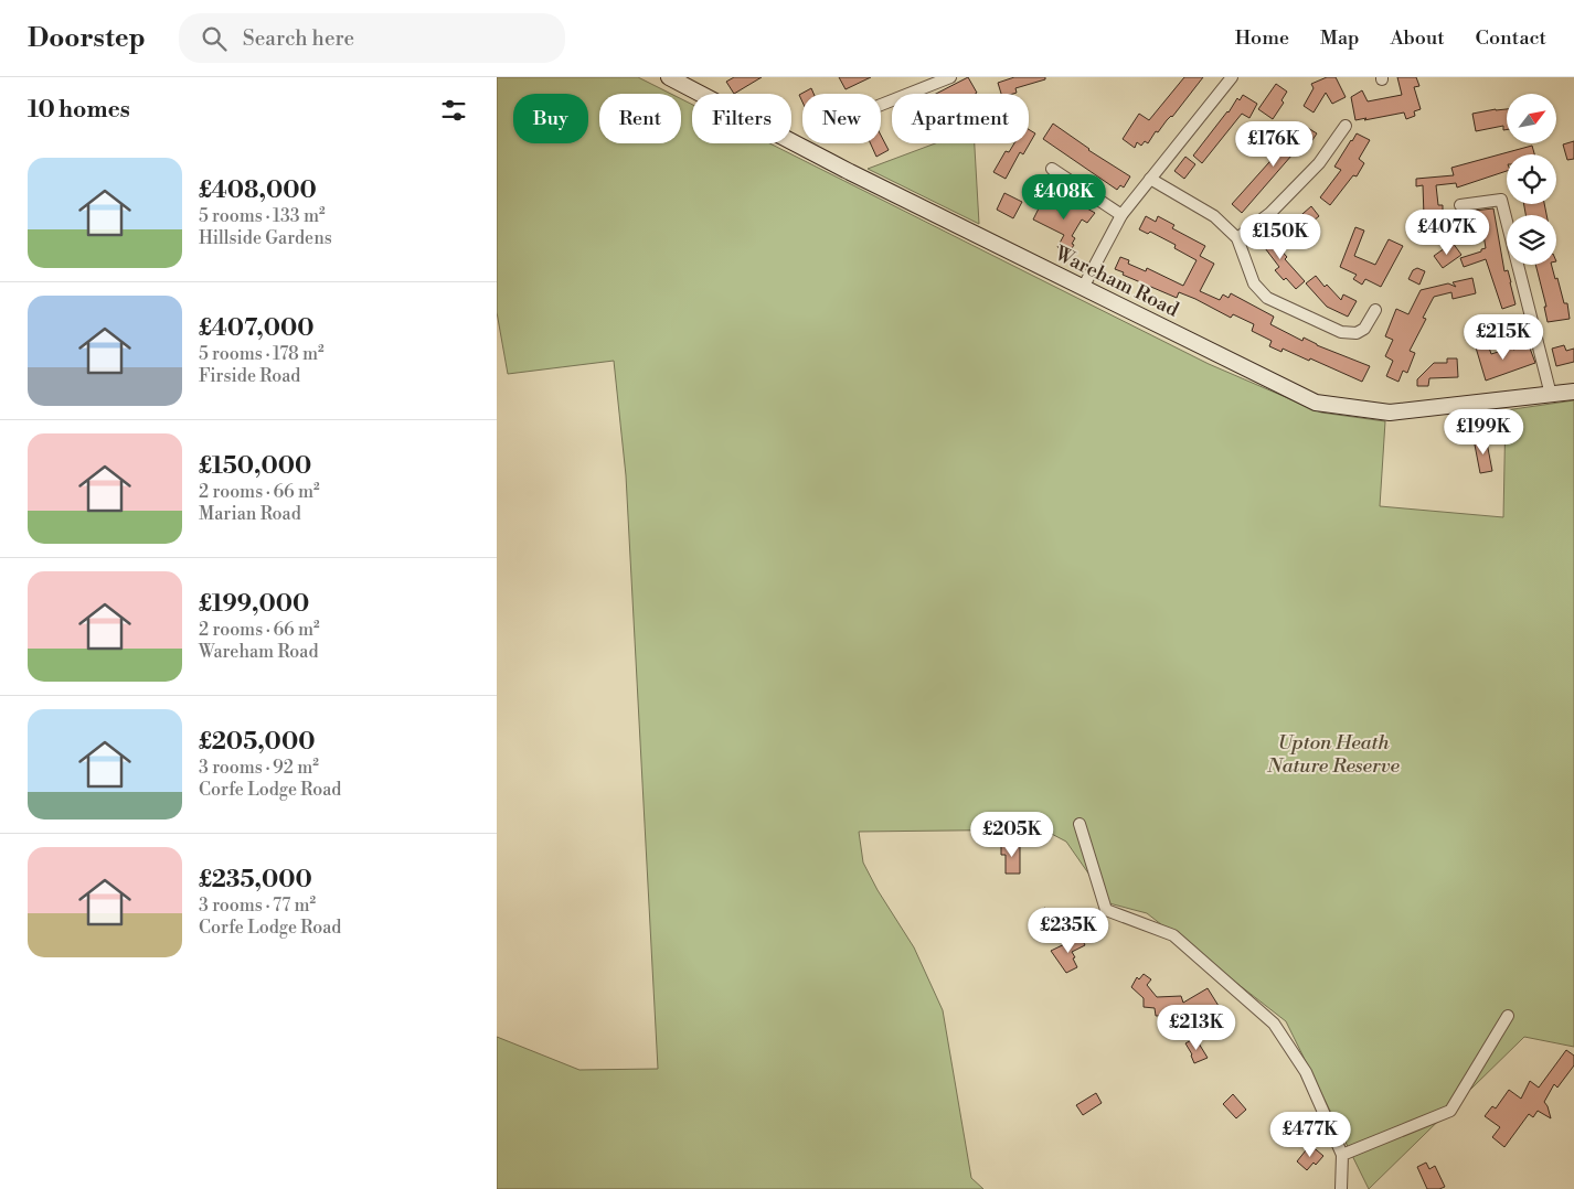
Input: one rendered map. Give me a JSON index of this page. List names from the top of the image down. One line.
{"streets":{"street":["Wareham Road"]},"parks":["Upton Heath Nature Reserve"],"north":"top right","page":{"header":"Doorstep","search":"Search here","nav":["Home","Map","About","Contact"],"heading":"10 homes","chip":["Buy","Rent","Filters","New","Apartment"],"price":["£176K","£408K","£407K","£150K","£215K","£199K","£205K","£235K","£213K","£477K"],"list":[{"name":"£408,000","note":"5 rooms · 133 m² · Hillside Gardens"},{"name":"£407,000","note":"5 rooms · 178 m² · Firside Road"},{"name":"£150,000","note":"2 rooms · 66 m² · Marian Road"},{"name":"£199,000","note":"2 rooms · 66 m² · Wareham Road"},{"name":"£205,000","note":"3 rooms · 92 m² · Corfe Lodge Road"},{"name":"£235,000","note":"3 rooms · 77 m² · Corfe Lodge Road"}]}}
